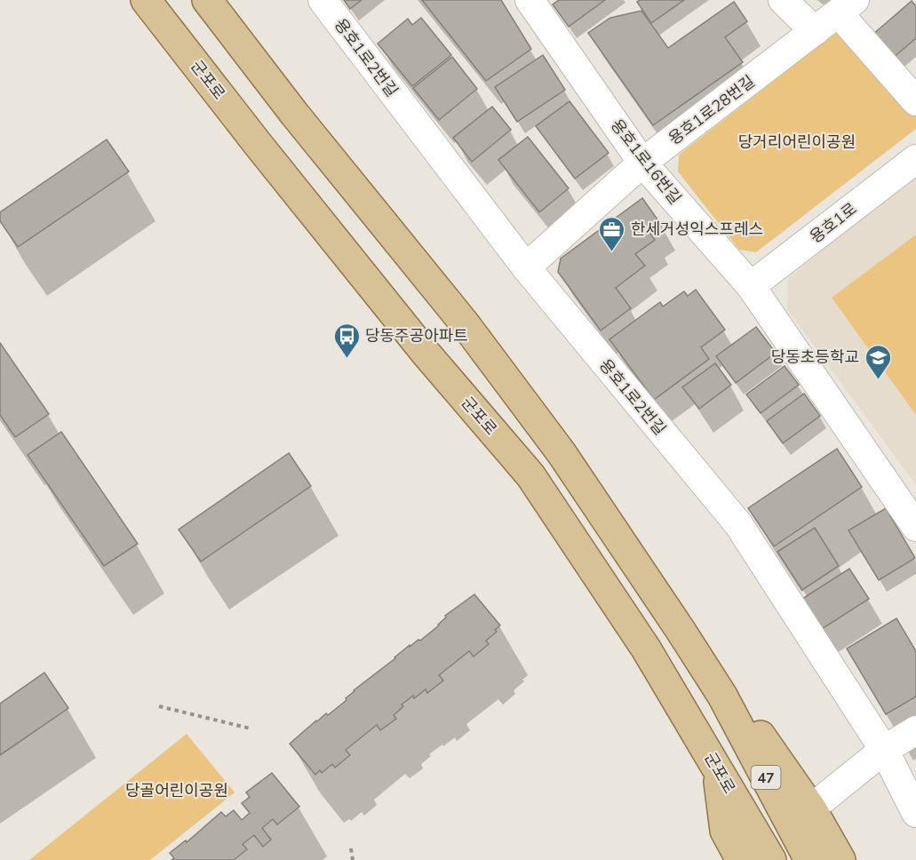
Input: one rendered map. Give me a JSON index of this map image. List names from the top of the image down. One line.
{"streets":{"main road":["군포로","47"],"street":["용호1로2번길","용호1로28번길","용호1로16번길","용호1로"]},"crossings":[["용호1로2번길","용호1로28번길"],["군포로","47"],["용호1로28번길","용호1로16번길"],["용호1로16번길","용호1로"]],"parks":["당거리어린이공원","당골어린이공원"],"places":{"office":["한세거성익스프레스"],"bus stop":["당동주공아파트"],"school or university":["당동초등학교"]}}
